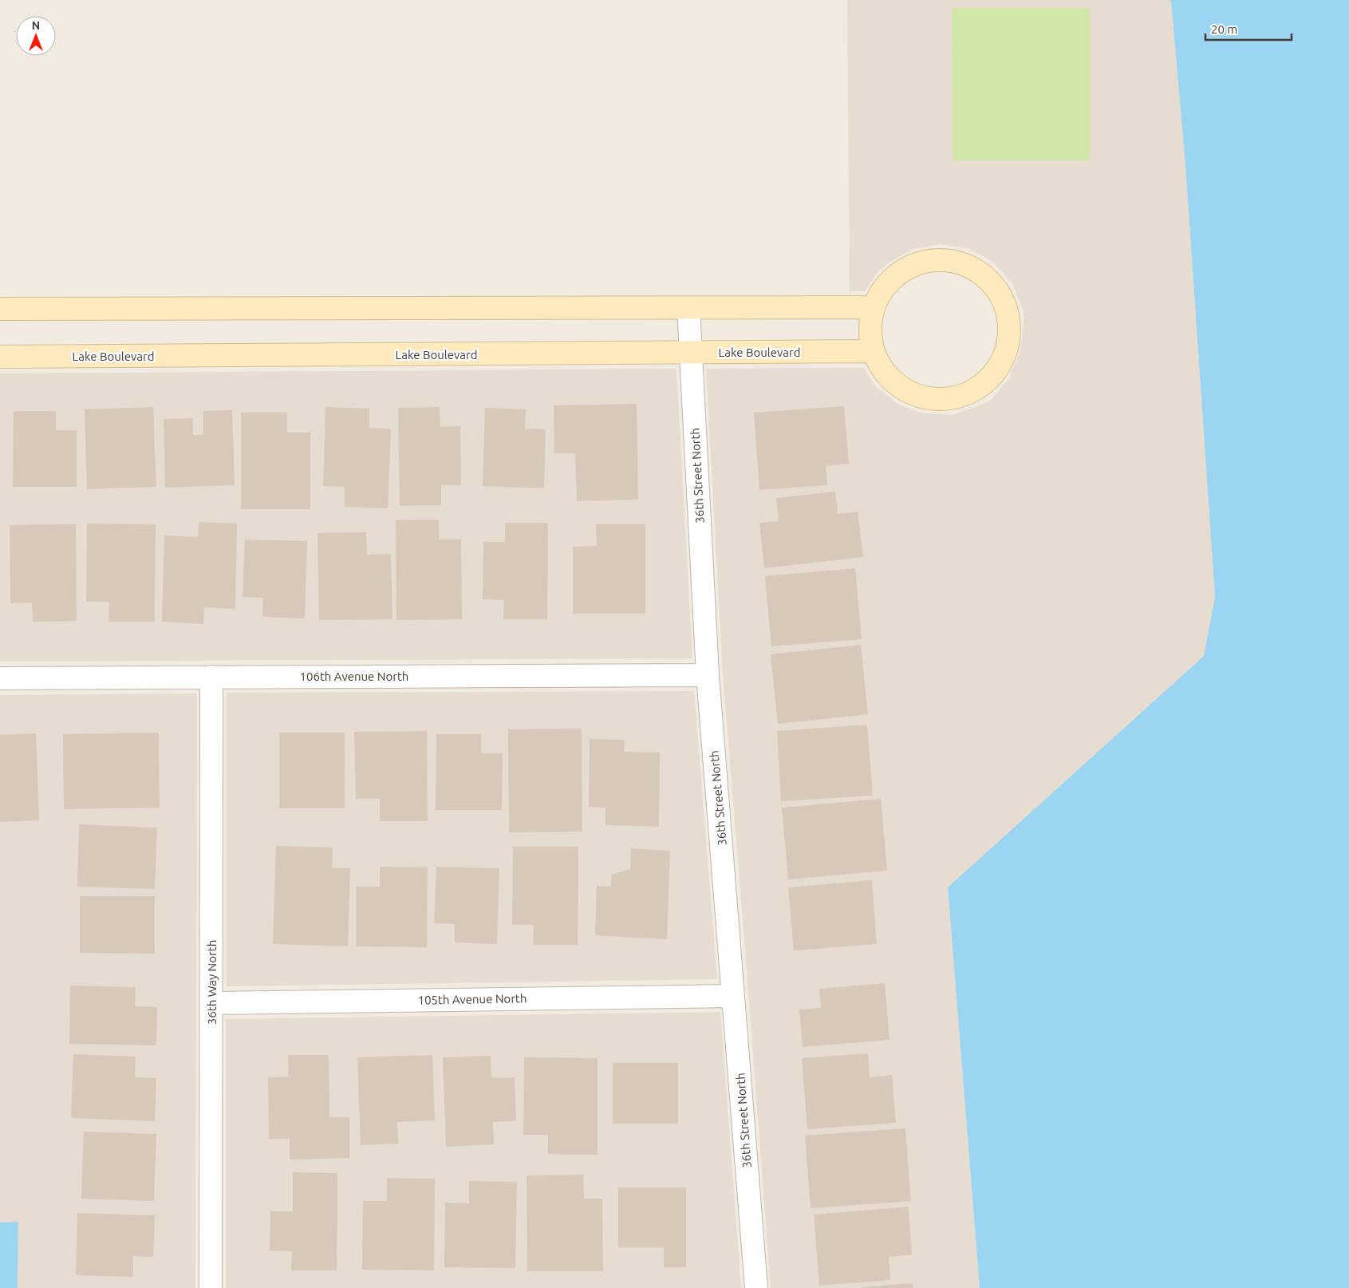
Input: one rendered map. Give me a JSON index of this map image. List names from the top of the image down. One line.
{"streets":{"street":["Lake Boulevard","36th Street North","106th Avenue North","36th Way North","105th Avenue North"]},"crossings":[["Lake Boulevard","36th Street North"],["36th Street North","106th Avenue North"],["36th Street North","105th Avenue North"],["106th Avenue North","36th Way North"],["36th Way North","105th Avenue North"]],"scale_bar":"20 m","north":"top"}
